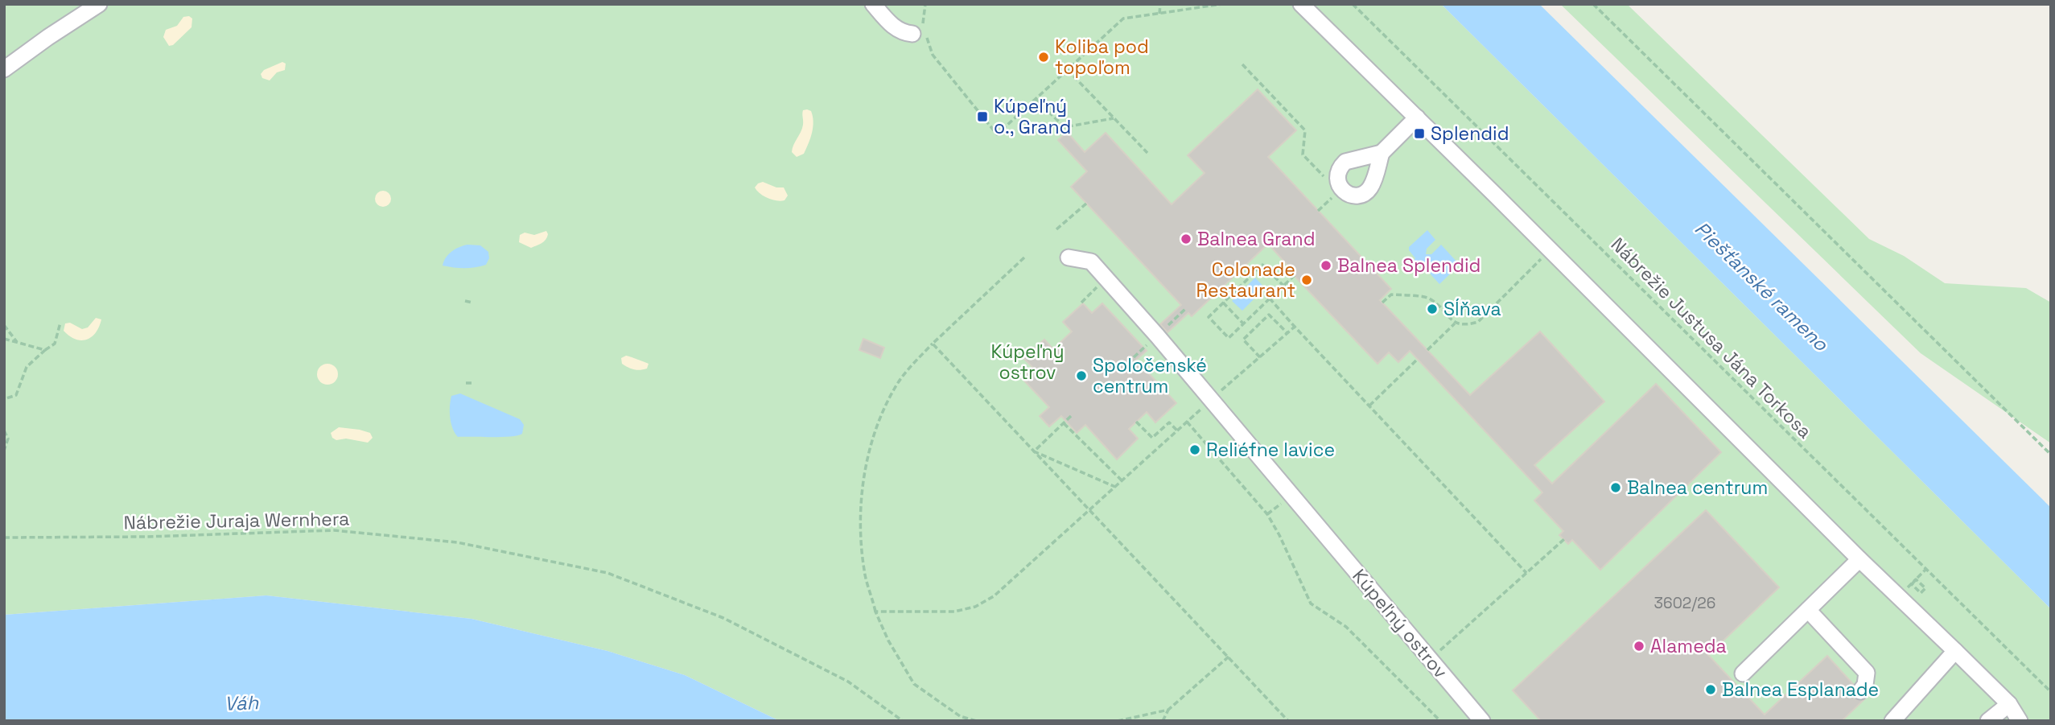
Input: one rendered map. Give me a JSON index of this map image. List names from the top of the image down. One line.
{"streets":{"street":["Kúpeľný ostrov"],"path":["Nábrežie Justusa Jána Torkosa","Nábrežie Juraja Wernhera"]},"water":["Piešťanské rameno","Váh"],"parks":["Kúpeľný ostrov"],"places":{"other":["Koliba pod topoľom","Balnea Grand","Balnea Splendid","Colonade Restaurant","Sĺňava","Spoločenské centrum","Reliéfne lavice","Balnea centrum","Alameda","Balnea Esplanade"],"transit":["Kúpeľný o., Grand","Splendid"]},"house_numbers":["3602/26"]}
